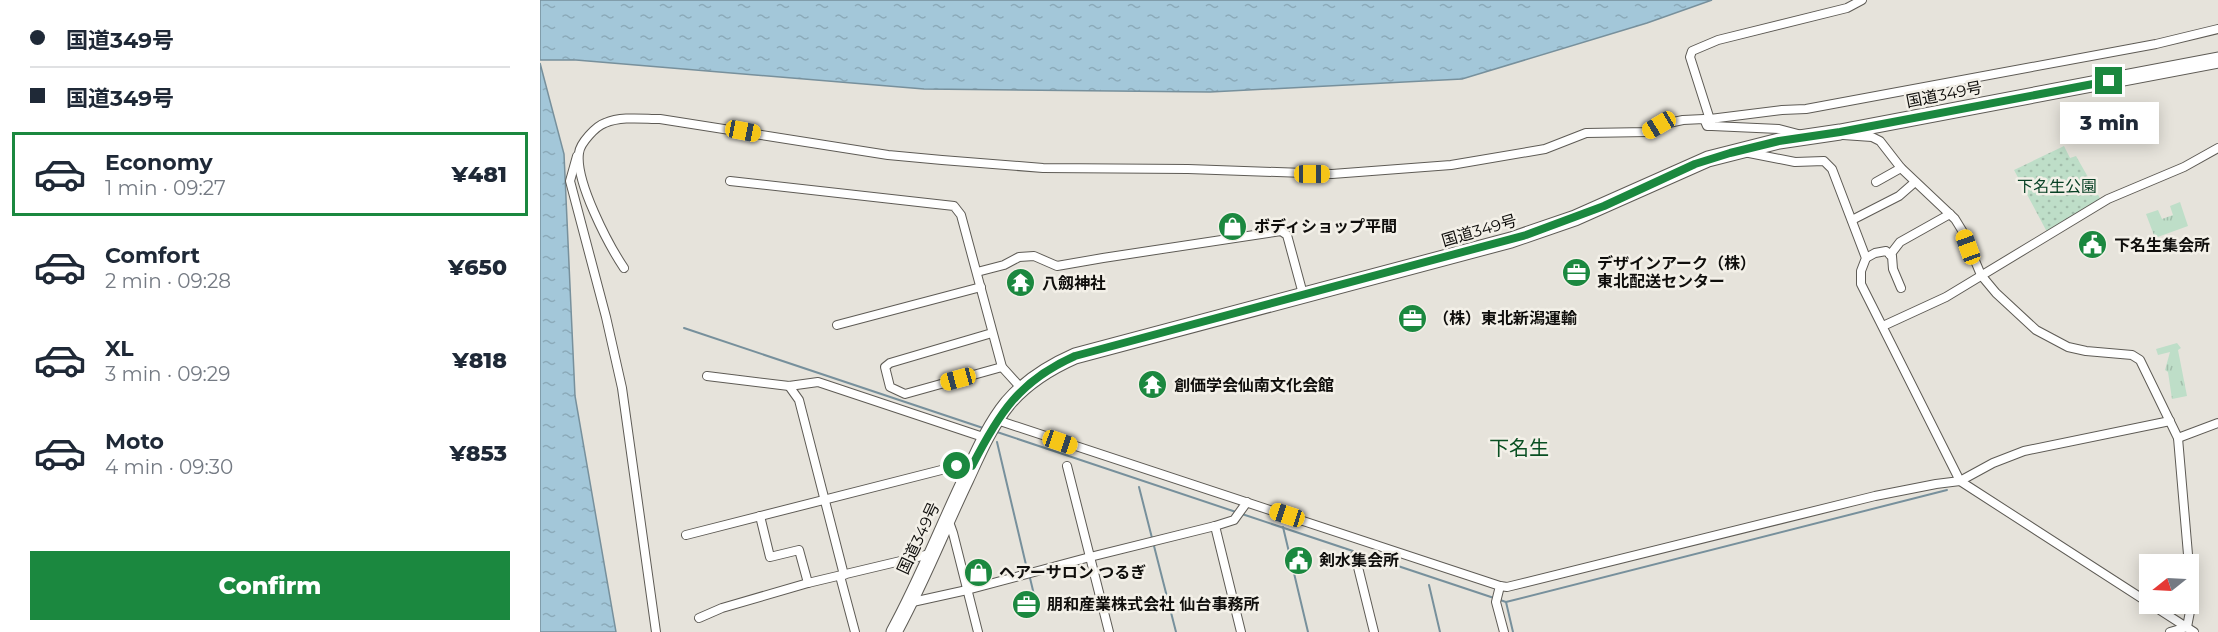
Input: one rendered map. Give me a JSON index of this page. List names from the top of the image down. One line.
{"streets":{"highway":["国道349号"]},"districts":["下名生"],"parks":["下名生公園"],"places":{"shop":["ボディショップ平間","ヘアーサロン つるぎ"],"public building":["下名生集会所","剣水集会所"],"office":["デザインアーク（株） 東北配送センター","（株）東北新潟運輸","朋和産業株式会社 仙台事務所"],"temple":["八劔神社","創価学会仙南文化会館"]},"north":"left","page":{"banner":["国道349号","国道349号"],"bubble":"3 min","list":[{"name":"Economy","note":"1 min · 09:27","value":"¥481"},{"name":"Comfort","note":"2 min · 09:28","value":"¥650"},{"name":"XL","note":"3 min · 09:29","value":"¥818"},{"name":"Moto","note":"4 min · 09:30","value":"¥853"}],"buttons":"Confirm"}}
